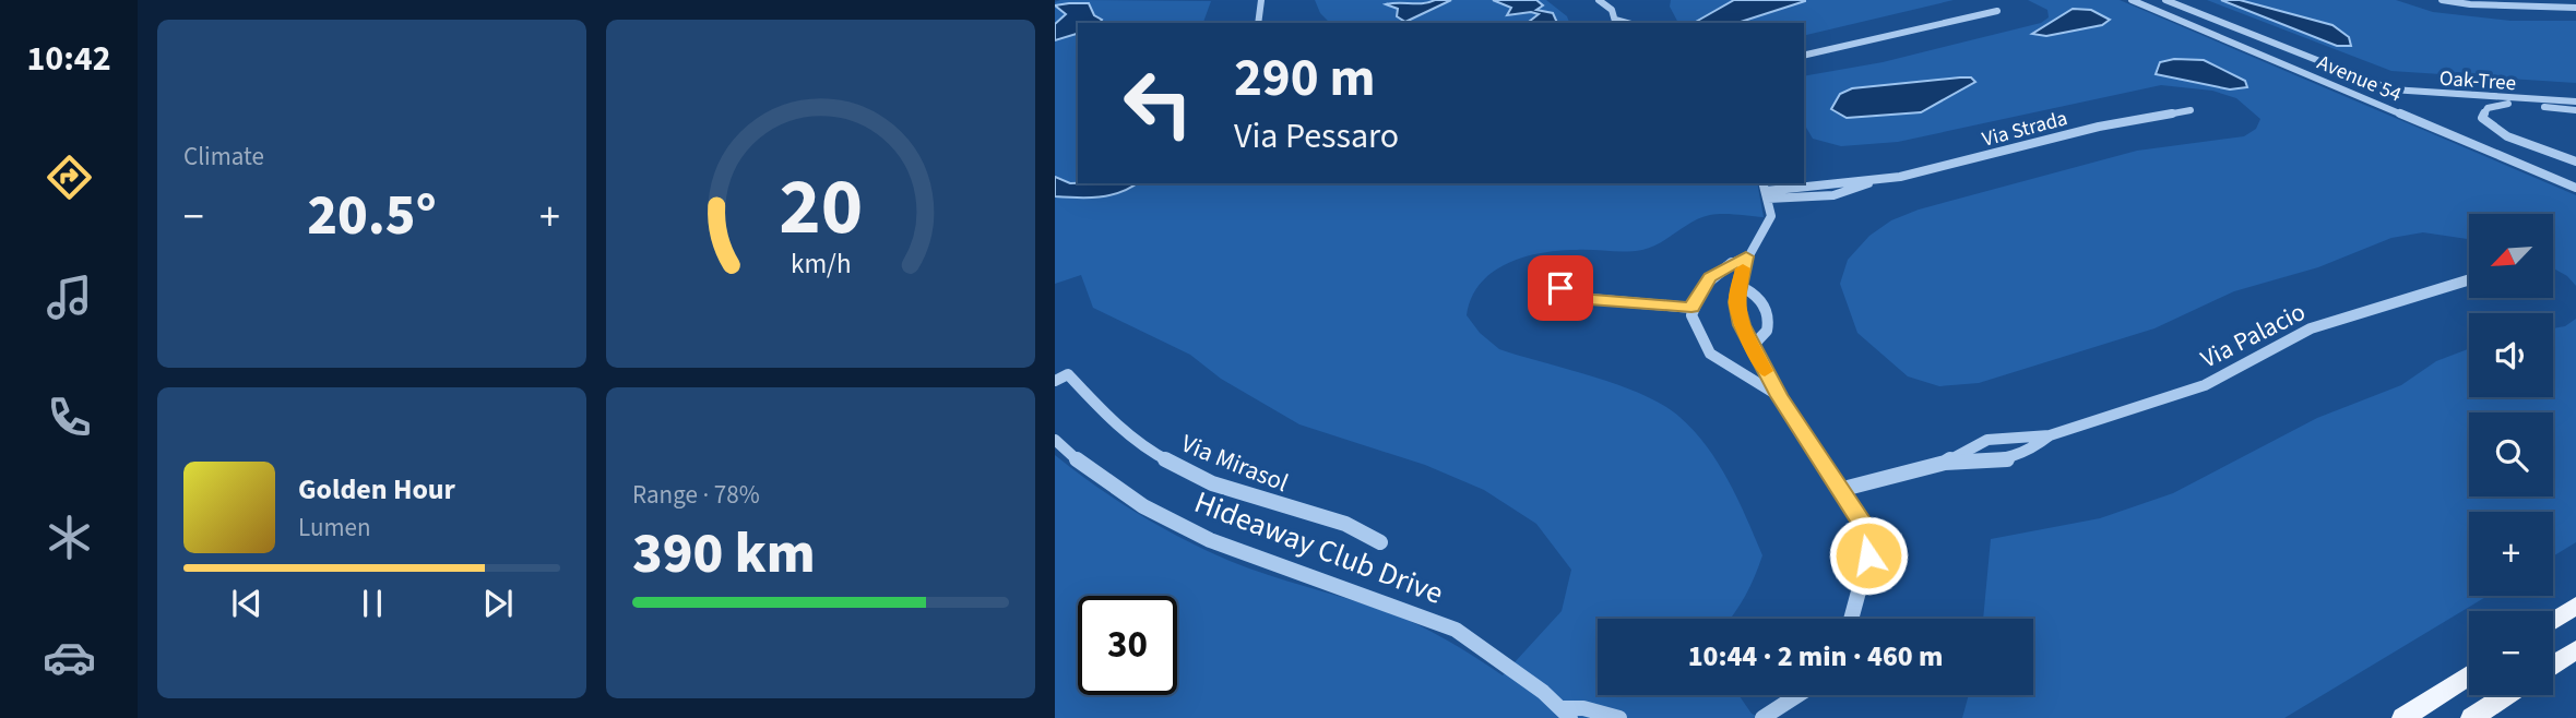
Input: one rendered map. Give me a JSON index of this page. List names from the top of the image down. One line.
{"streets":{"street":["Avenue 54","Oak-Tree","Via Strada","Via Palacio","Via Mirasol","Hideaway Club Drive"]},"north":"bottom left","page":{"tabs":"10:42","tile":["Climate",["Range · 78%","390 km"]],"turn":["290 m","Via Pessaro"],"heat":["−","20.5°","+"],"map_buttons":["+","−"],"song":["Golden Hour","Lumen"],"limit":"30","trip":"10:44 · 2 min · 460 m","gauge":["20","km/h"]}}
